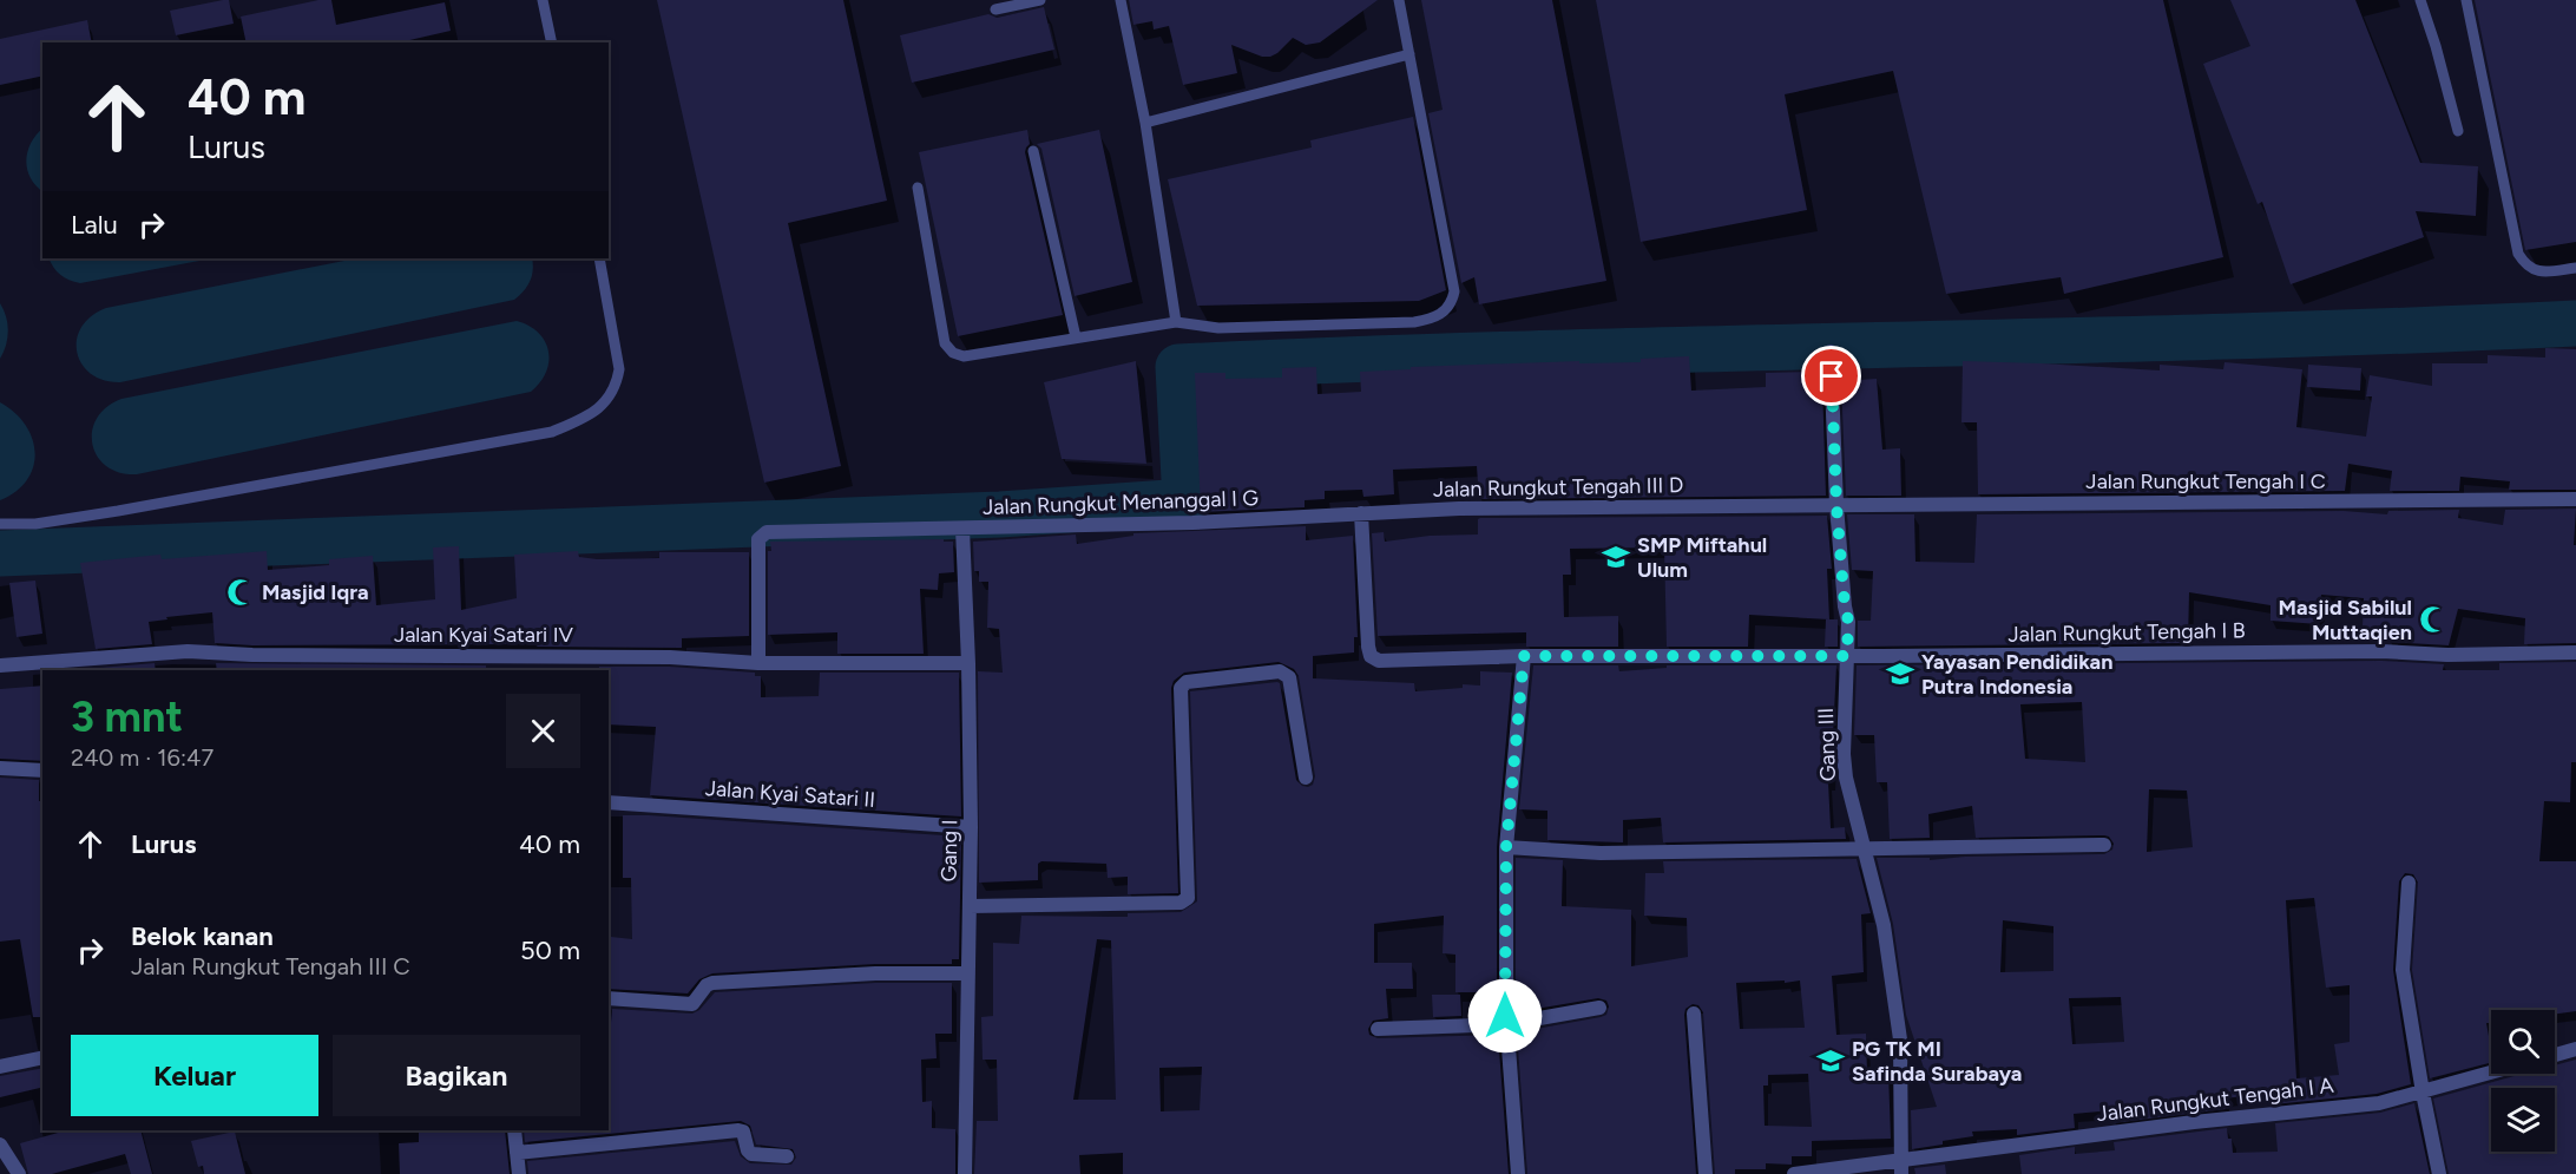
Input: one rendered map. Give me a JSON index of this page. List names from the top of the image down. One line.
{"streets":{"street":["Jalan Rungkut Tengah I C","Jalan Rungkut Tengah III D","Jalan Rungkut Menanggal I G","Jalan Rungkut Tengah I B","Jalan Kyai Satari IV","Gang III","Jalan Kyai Satari II","Gang I","Jalan Rungkut Tengah I A"]},"crossings":[["Jalan Rungkut Tengah I C","Jalan Rungkut Tengah III D"],["Jalan Rungkut Tengah I C","Gang III"],["Jalan Rungkut Tengah III D","Jalan Rungkut Menanggal I G"],["Jalan Rungkut Tengah III D","Jalan Rungkut Tengah I B"],["Jalan Rungkut Tengah III D","Gang III"],["Jalan Rungkut Menanggal I G","Jalan Kyai Satari IV"],["Jalan Rungkut Menanggal I G","Gang I"],["Jalan Rungkut Tengah I B","Gang III"],["Jalan Kyai Satari IV","Gang I"],["Gang III","Jalan Rungkut Tengah I A"],["Jalan Kyai Satari II","Gang I"]],"places":{"school or university":["SMP Miftahul Ulum","Yayasan Pendidikan Putra Indonesia","PG TK MI Safinda Surabaya"],"mosque":["Masjid Iqra","Masjid Sabilul Muttaqien"]},"page":{"turn":["40 m","Lurus"],"then":"Lalu","heading":["3 mnt","240 m · 16:47"],"list":[{"name":"Lurus","value":"40 m"},{"name":"Belok kanan","note":"Jalan Rungkut Tengah III C","value":"50 m"}],"buttons":["Keluar","Bagikan"]}}
